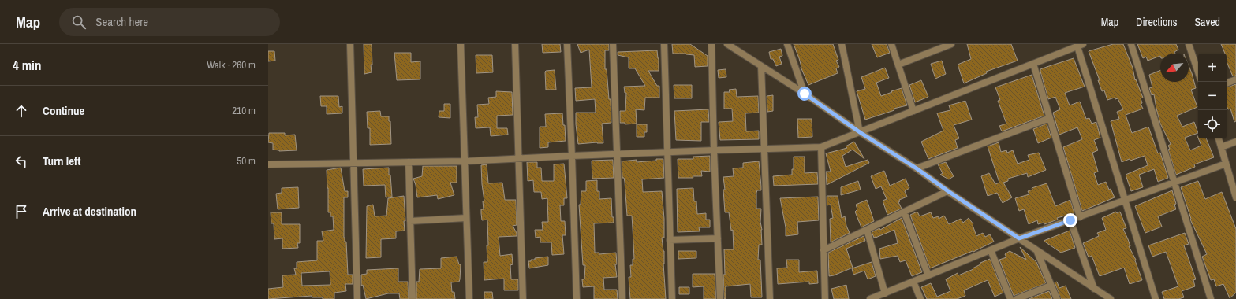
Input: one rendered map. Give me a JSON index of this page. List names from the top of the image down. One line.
{"north":"bottom left","page":{"header":"Map","search":"Search here","nav":["Map","Directions","Saved"],"heading":["4 min","Walk · 260 m"],"map_buttons":["+","−"],"list":[["Continue","210 m"],["Turn left","50 m"],"Arrive at destination"]}}
